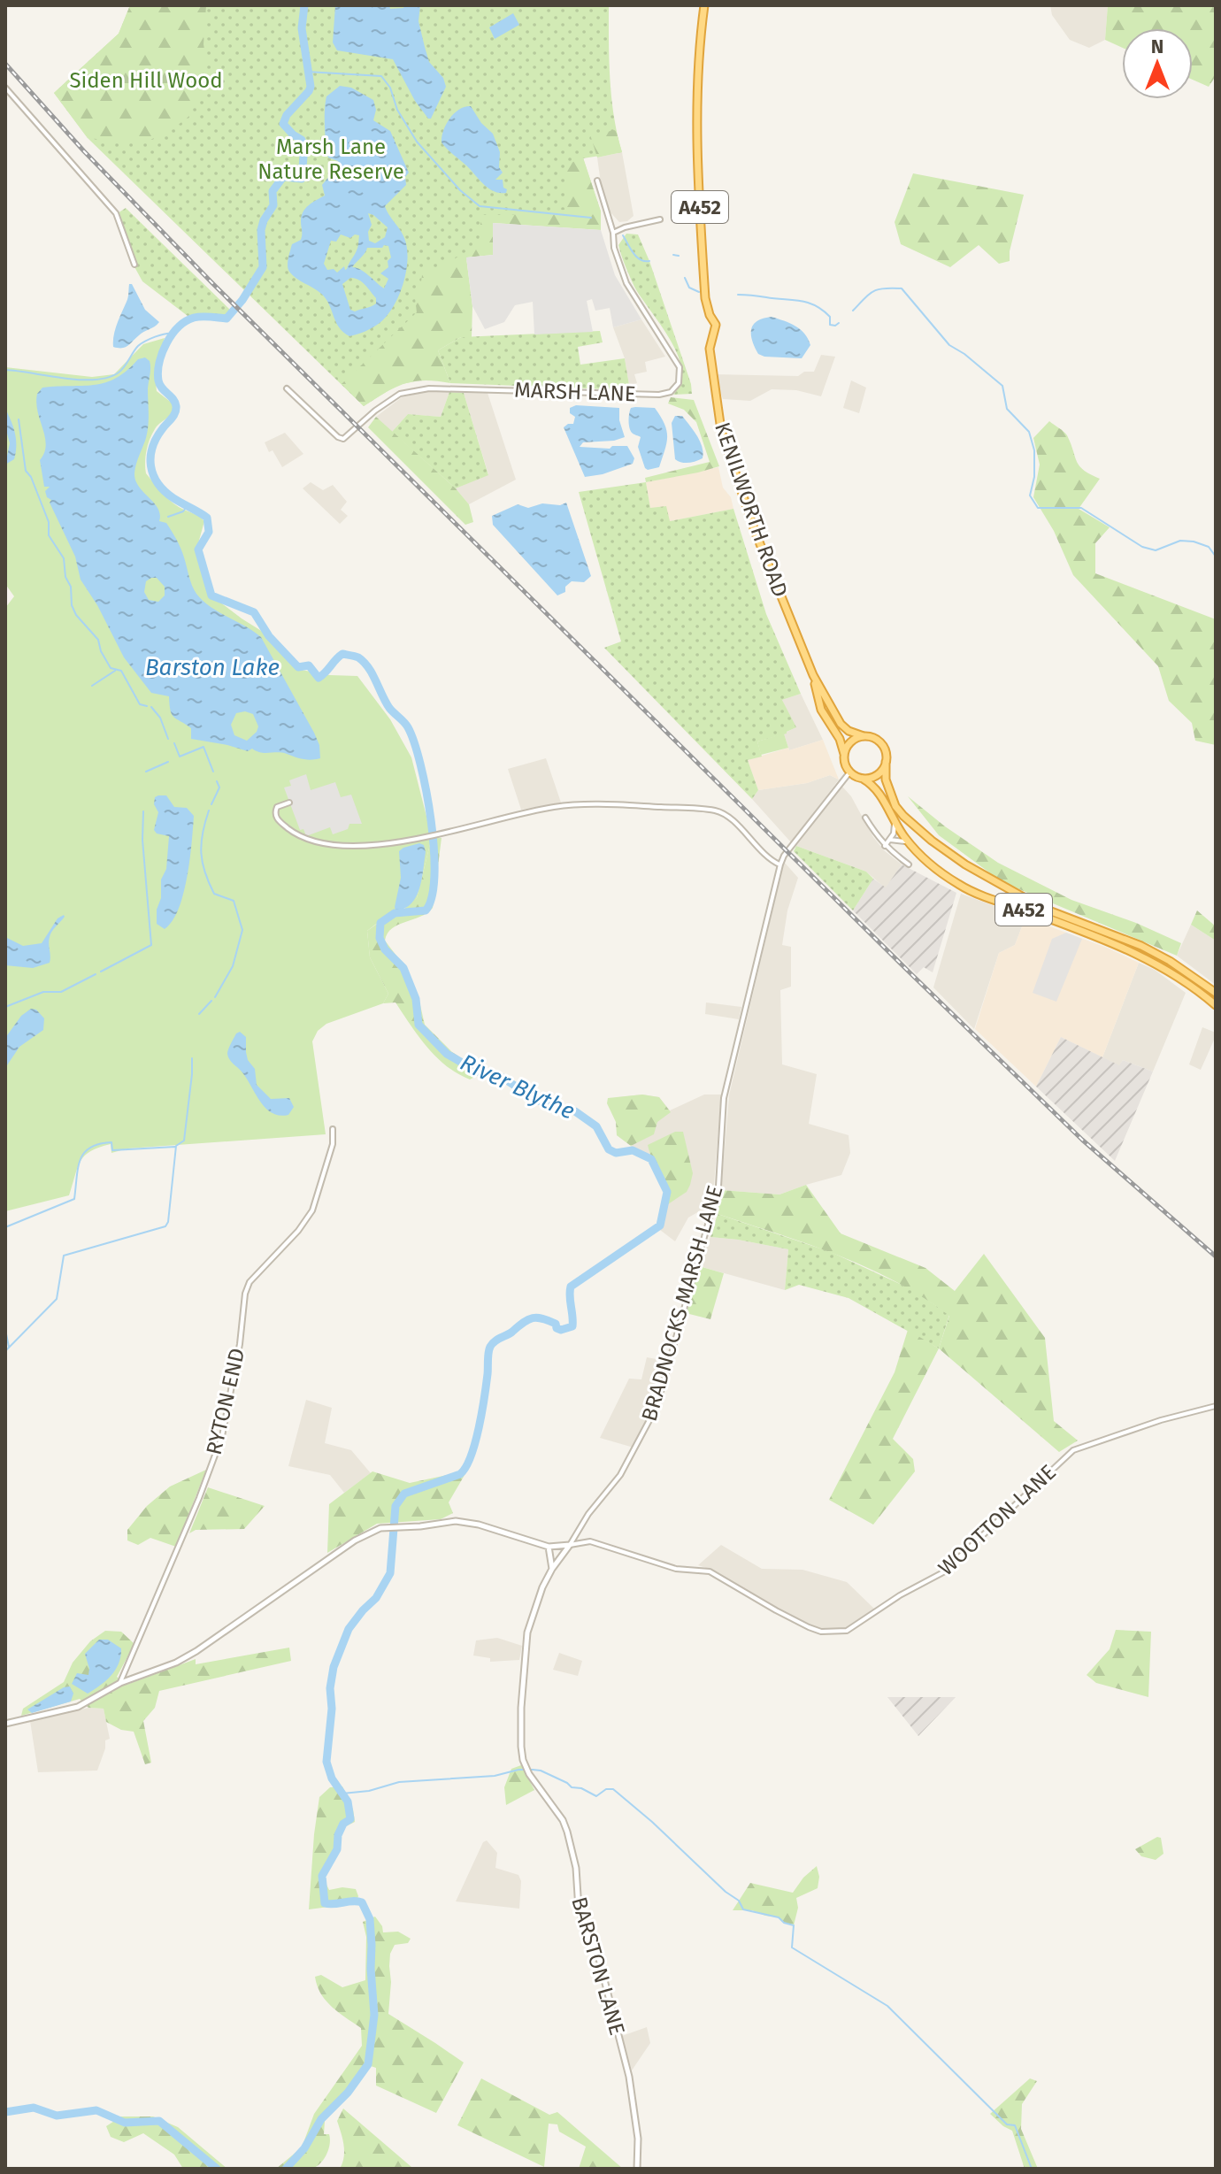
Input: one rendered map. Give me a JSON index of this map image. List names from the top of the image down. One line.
{"streets":{"highway":["A452","KENILWORTH ROAD"],"street":["MARSH LANE","BRADNOCKS MARSH LANE","RYTON END","WOOTTON LANE","BARSTON LANE"]},"crossings":[["A452","KENILWORTH ROAD"],["A452","BRADNOCKS MARSH LANE"],["KENILWORTH ROAD","BRADNOCKS MARSH LANE"],["BRADNOCKS MARSH LANE","WOOTTON LANE"],["BRADNOCKS MARSH LANE","BARSTON LANE"],["WOOTTON LANE","BARSTON LANE"]],"water":["Barston Lake","River Blythe"],"parks":["Siden Hill Wood","Marsh Lane Nature Reserve"],"north":"top"}
